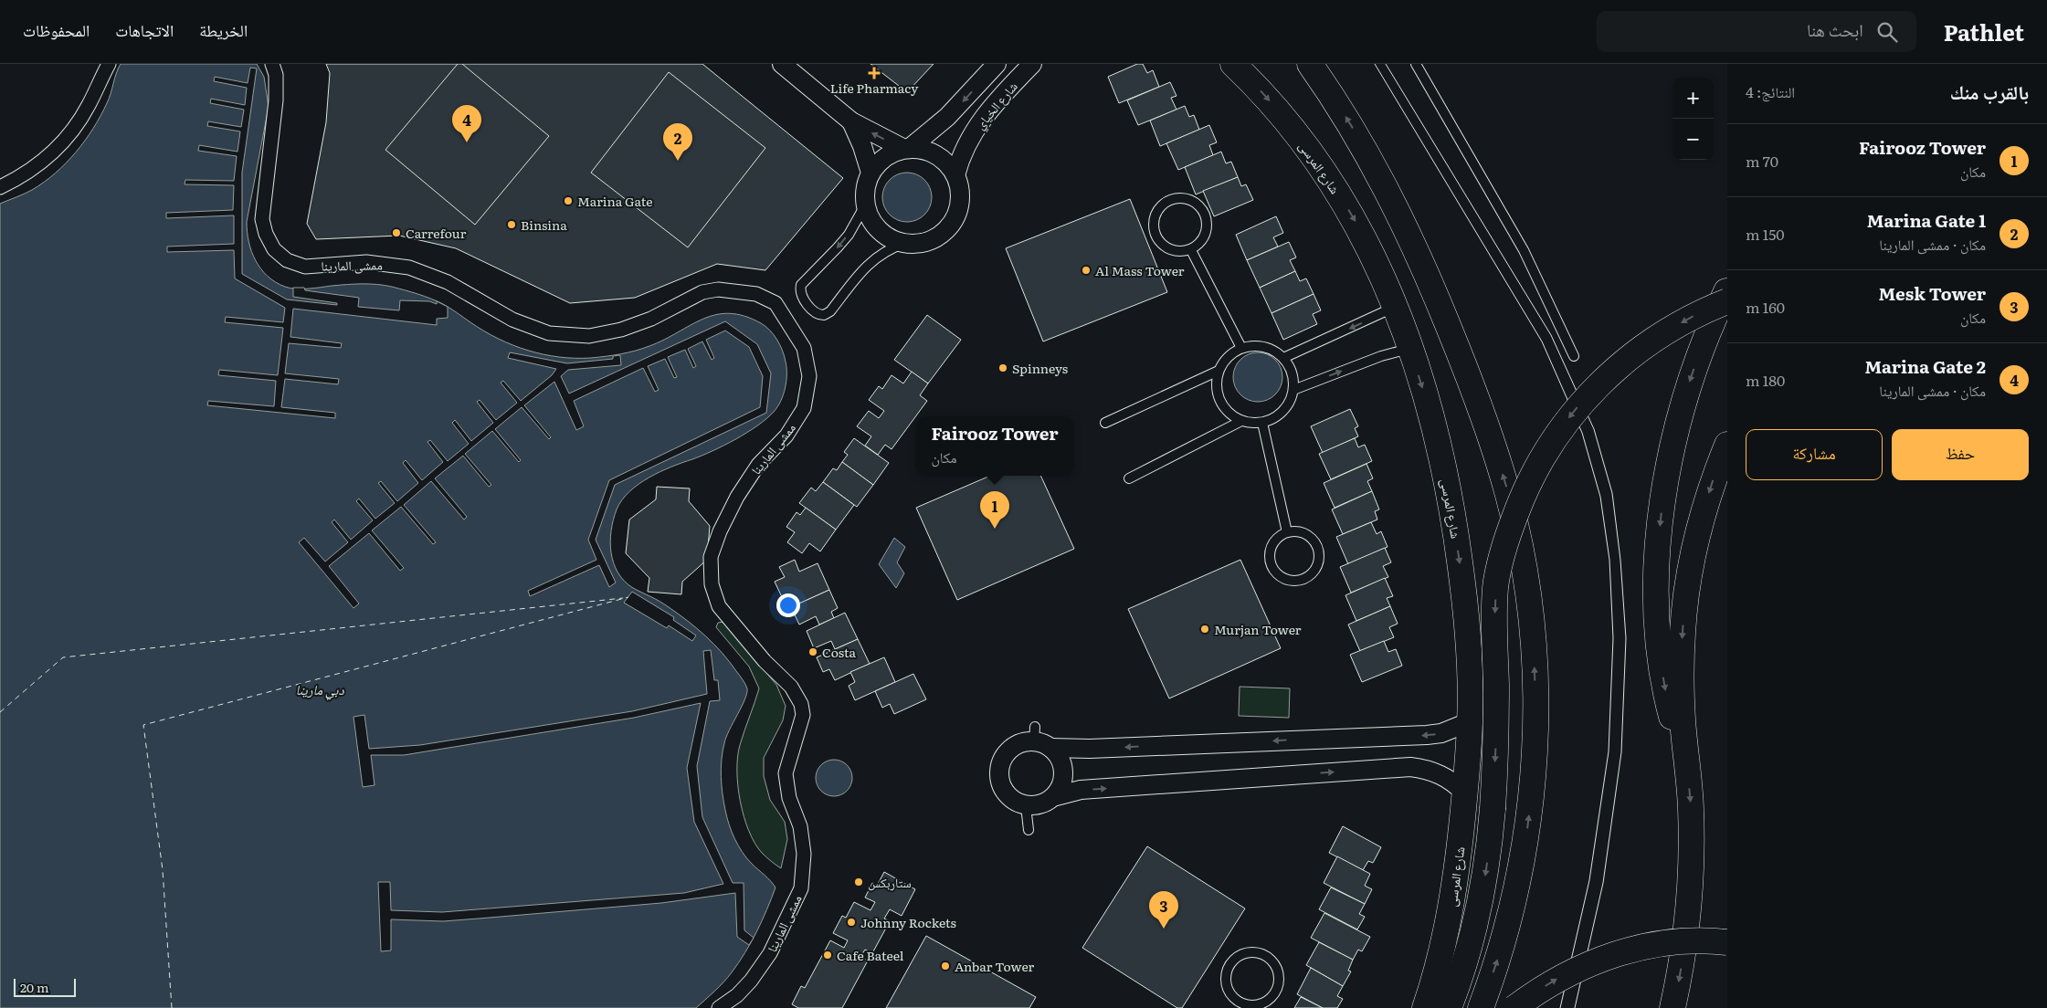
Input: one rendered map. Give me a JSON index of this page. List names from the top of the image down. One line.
{"streets":{"main road":["شارع المرسى"],"street":["شارع الخياي","ممشى المارينا"]},"water":["دبي مارينا"],"places":{"health":["Life Pharmacy"],"other":["Marina Gate","Binsina","Carrefour","Al Mass Tower","Spinneys","Murjan Tower","Costa","ستاربكس","Johnny Rockets","Cafe Bateel","Anbar Tower"]},"scale_bar":"20 m","page":{"header":"Pathlet","search":"ابحث هنا","nav":["الخريطة","الاتجاهات","المحفوظات"],"heading":["بالقرب منك","النتائج: 4"],"map_buttons":["+","−"],"pins":["4","2","1","3"],"list":[{"mark":"1","name":"Fairooz Tower","note":"مكان","value":"70 m"},{"mark":"2","name":"Marina Gate 1","note":"مكان · ممشى المارينا","value":"150 m"},{"mark":"3","name":"Mesk Tower","note":"مكان","value":"160 m"},{"mark":"4","name":"Marina Gate 2","note":"مكان · ممشى المارينا","value":"180 m"}],"buttons":["حفظ","مشاركة"],"popup":["Fairooz Tower","مكان"],"scale":"20 m"}}
